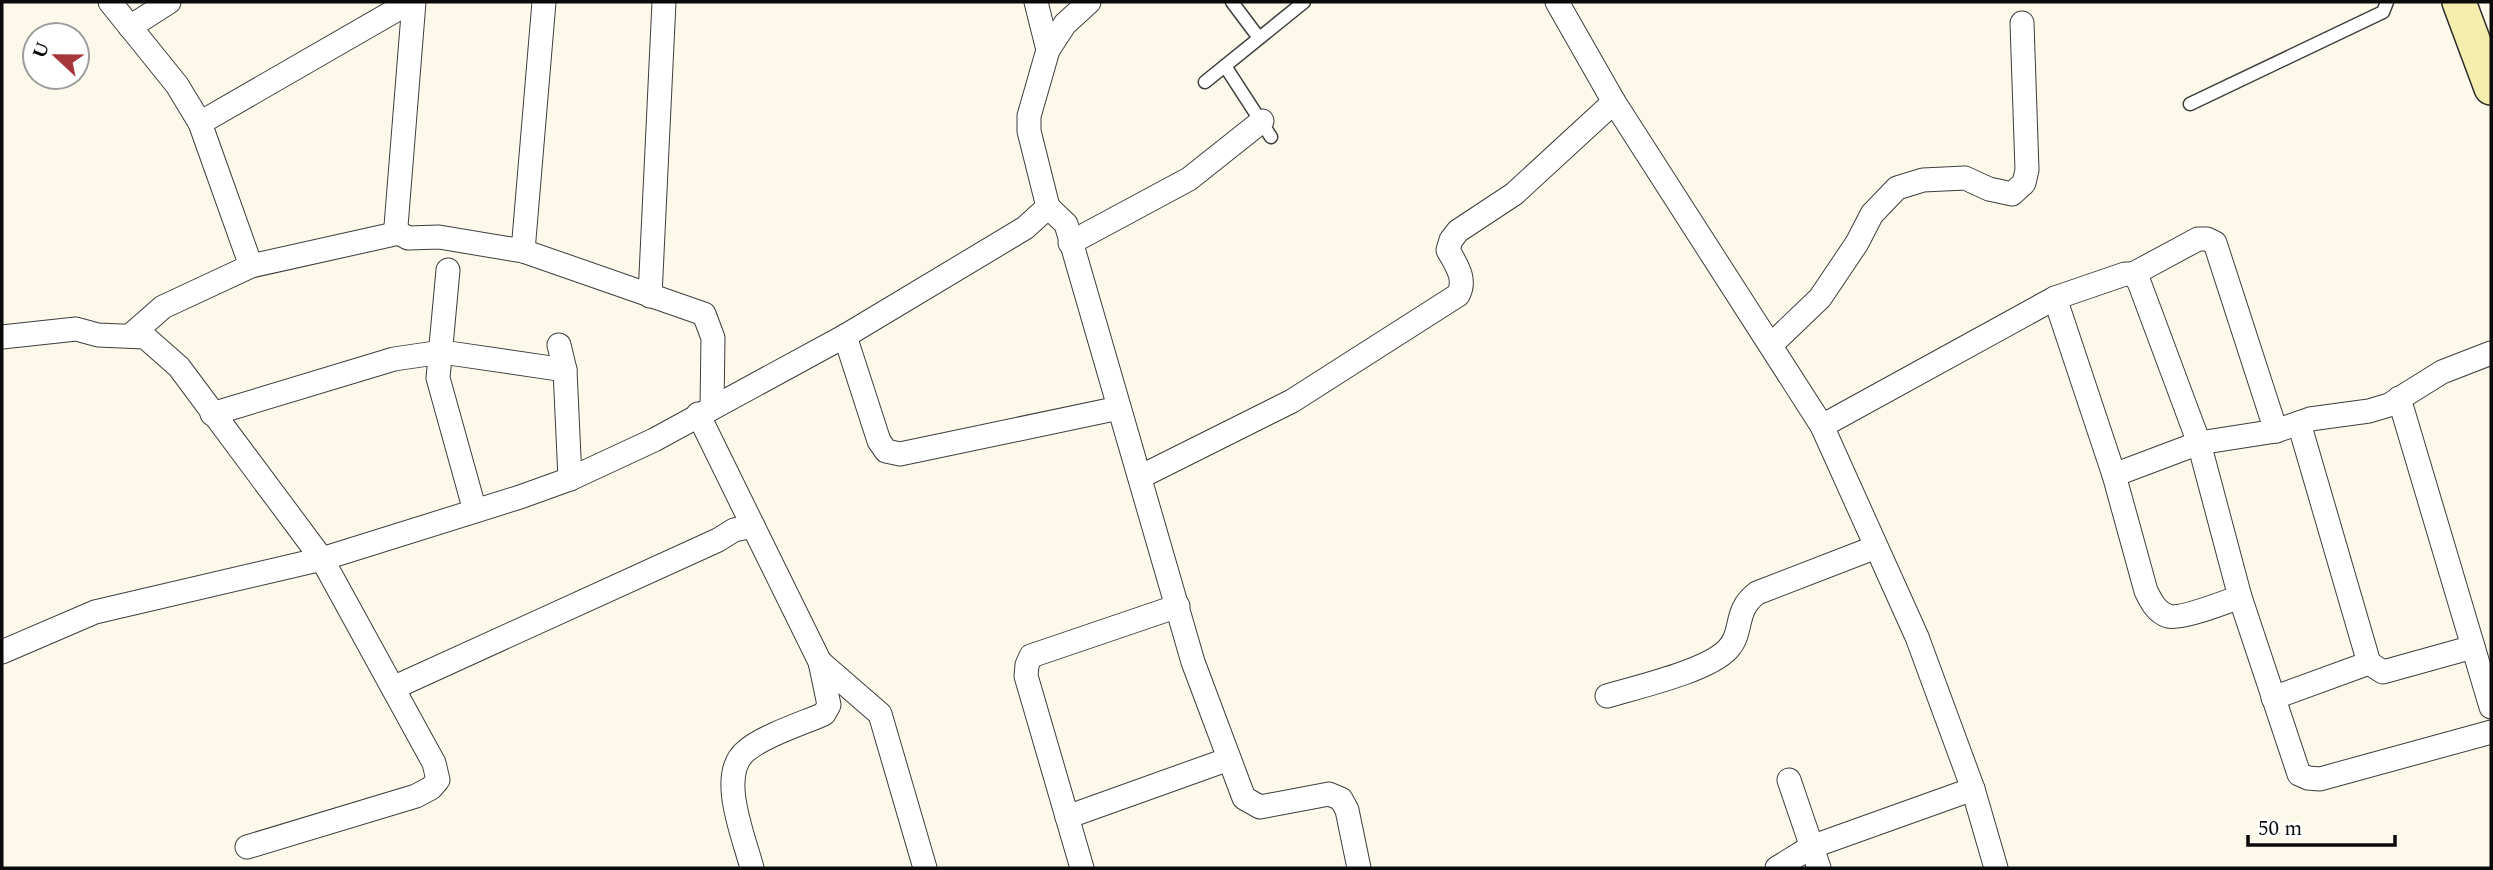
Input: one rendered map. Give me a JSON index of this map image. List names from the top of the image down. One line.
{"scale_bar":"50 m","north":"left"}
